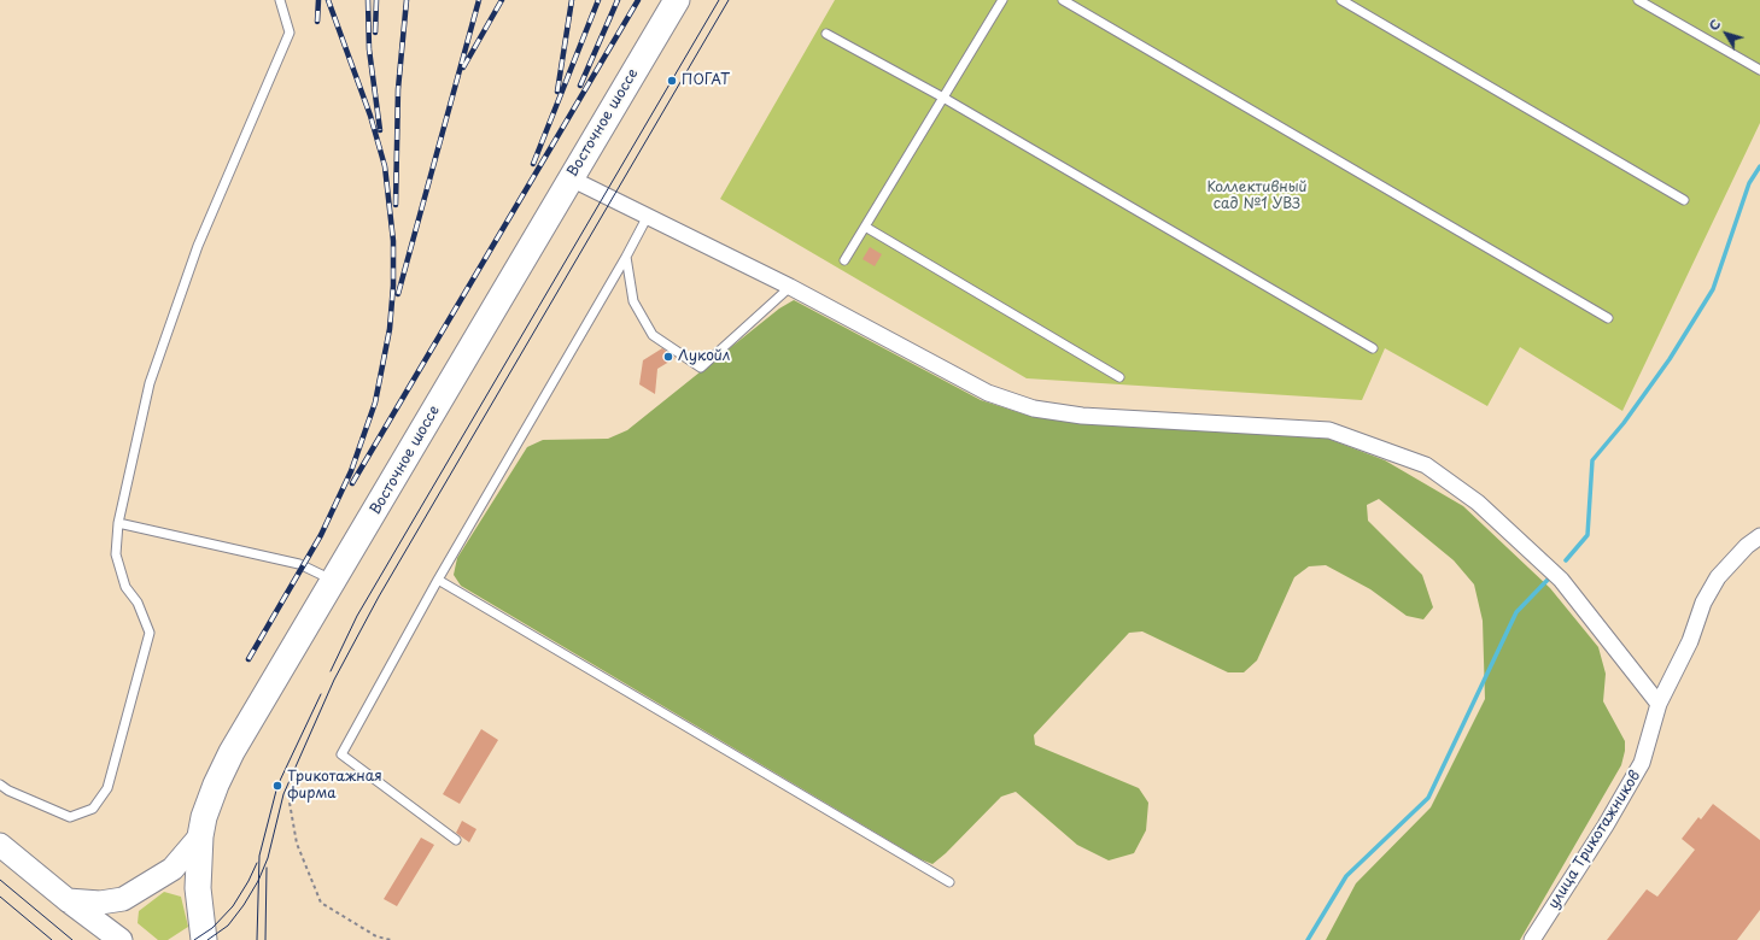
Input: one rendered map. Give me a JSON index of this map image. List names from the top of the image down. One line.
{"streets":{"main road":["Восточное шоссе"],"street":["улица Трикотажников"]},"parks":["Коллективный сад №1 УВЗ"],"places":["ПОГАТ","Лукойл","Трикотажная фирма"],"north":"top left"}
